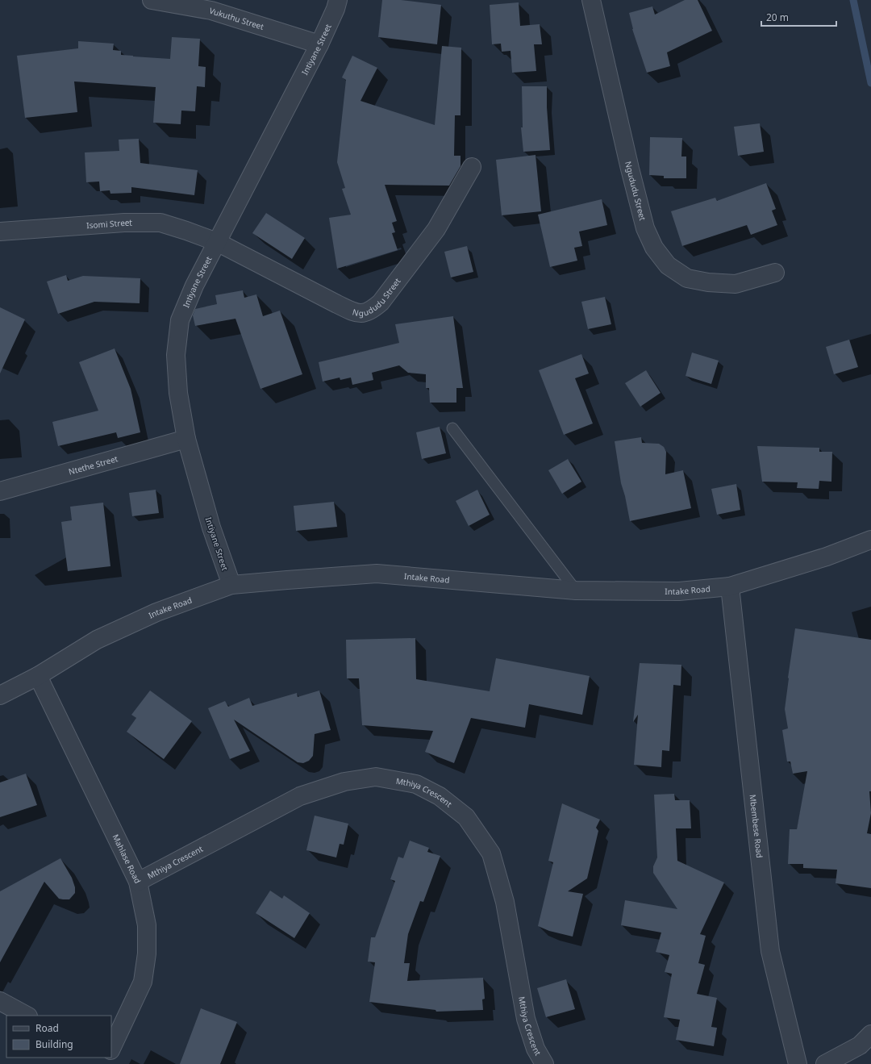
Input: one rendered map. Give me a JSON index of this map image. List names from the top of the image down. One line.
{"streets":{"street":["Vukuthu Street","Intiyane Street","Ngududu Street","Isomi Street","Ntethe Street","Intake Road","Mthiya Crescent","Mbembese Road","Mahlase Road"]},"crossings":[["Vukuthu Street","Intiyane Street"],["Intiyane Street","Ngududu Street"],["Intiyane Street","Isomi Street"],["Intiyane Street","Ntethe Street"],["Intiyane Street","Intake Road"],["Ngududu Street","Isomi Street"],["Intake Road","Mbembese Road"],["Intake Road","Mahlase Road"],["Mthiya Crescent","Mahlase Road"]],"legend":["Road","Building"],"scale_bar":"20 m"}
